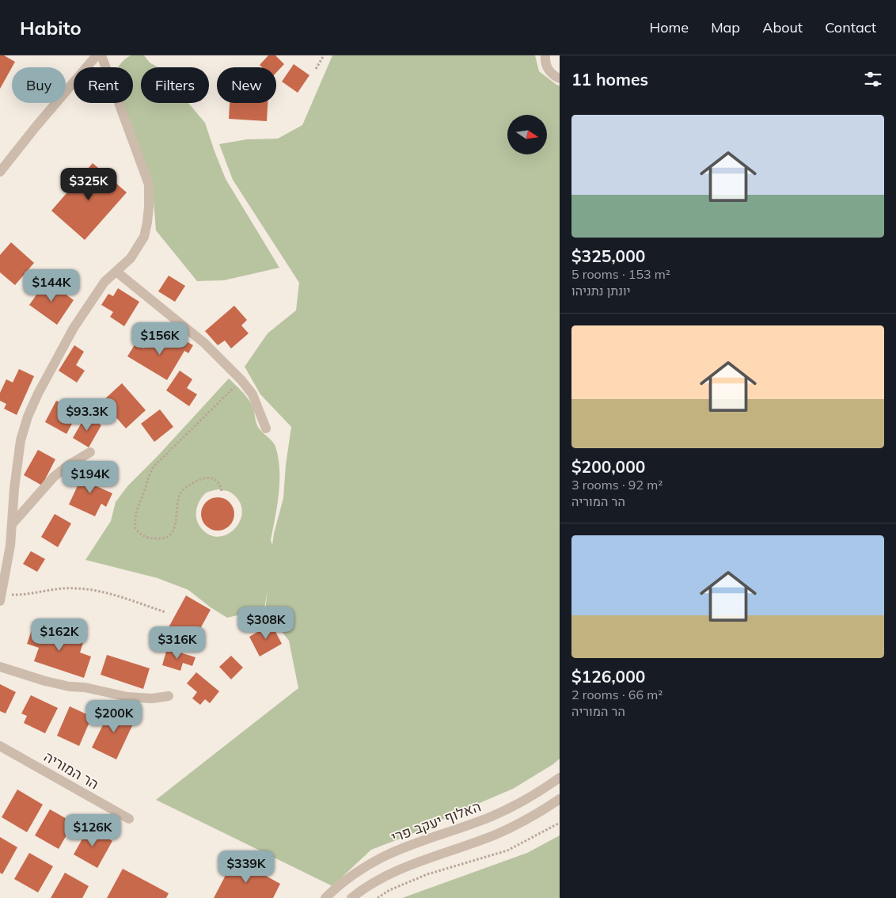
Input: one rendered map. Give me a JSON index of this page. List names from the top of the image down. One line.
{"streets":{"street":["הר המוריה","האלוף יעקב פרי"]},"north":"right","page":{"header":"Habito","nav":["Home","Map","About","Contact"],"heading":"11 homes","chip":["Buy","Rent","Filters","New"],"list":[{"name":"$325,000","note":"5 rooms · 153 m² · יונתן נתניהו"},{"name":"$200,000","note":"3 rooms · 92 m² · הר המוריה"},{"name":"$126,000","note":"2 rooms · 66 m² · הר המוריה"}],"price":["$325K","$144K","$156K","$93.3K","$194K","$308K","$162K","$316K","$200K","$126K","$339K"]}}
